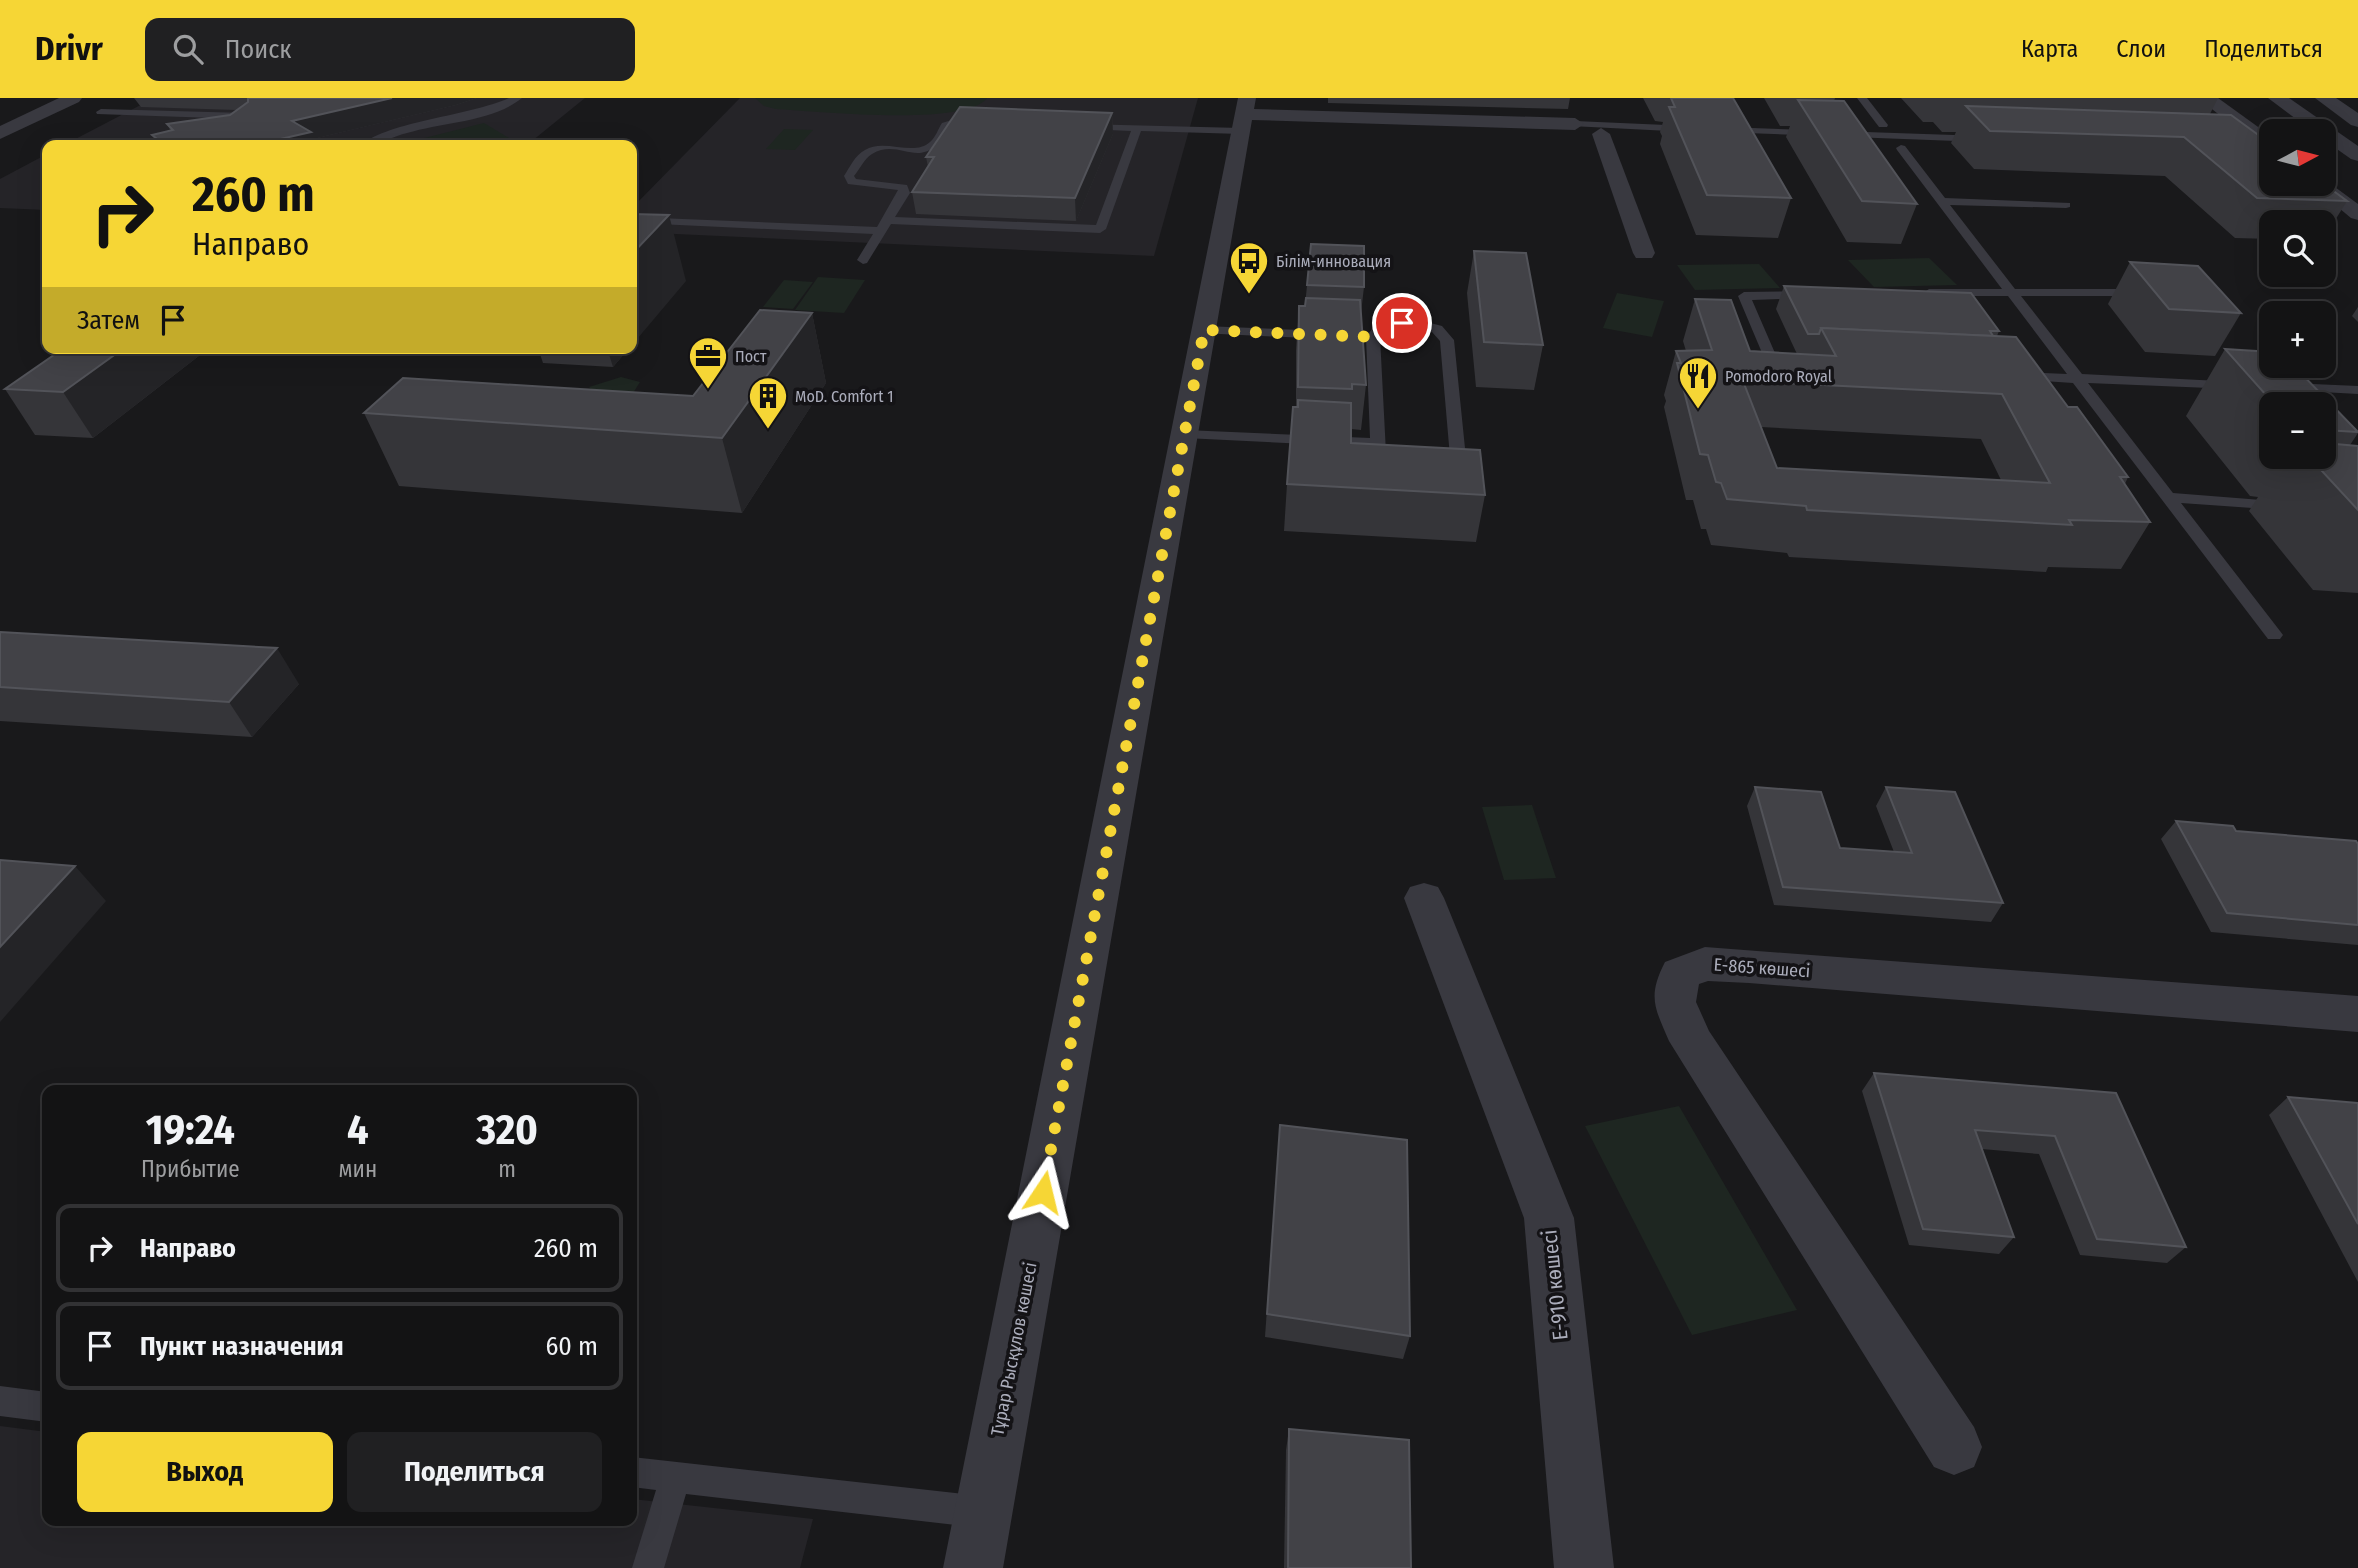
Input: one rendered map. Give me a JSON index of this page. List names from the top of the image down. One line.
{"streets":{"street":["Е-865 көшесі","Е-910 көшесі","Тұрар Рысқұлов көшесі"]},"places":{"bus stop":["Білім-инновация"],"office":["Пост"],"restaurant":["Pomodoro Royal"],"building":["МoD. Comfort 1"]},"north":"right","page":{"header":"Drivr","search":"Поиск","nav":["Карта","Слои","Поделиться"],"map_buttons":["+","−"],"turn":["260 m","Направо"],"then":"Затем","eta":["19:24","Прибытие","4","мин","320","m"],"list":[{"name":"Направо","value":"260 m"},{"name":"Пункт назначения","value":"60 m"}],"buttons":["Выход","Поделиться"]}}
